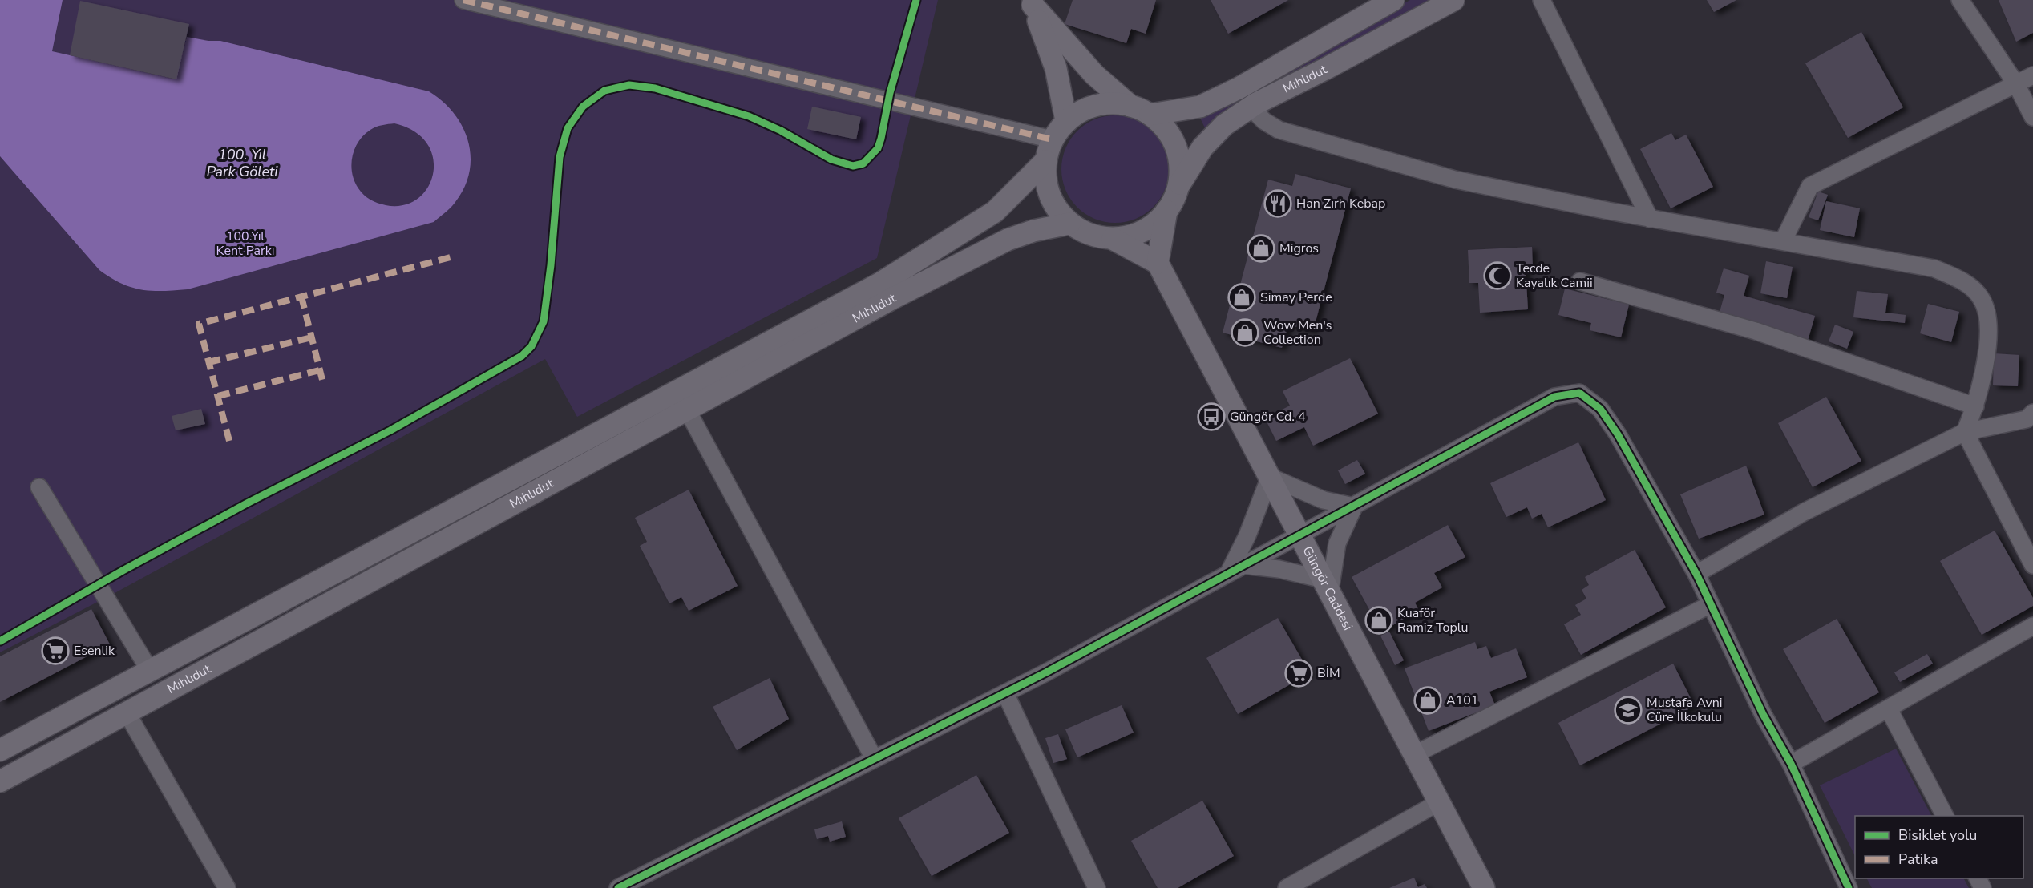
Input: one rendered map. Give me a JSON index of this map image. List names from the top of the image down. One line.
{"streets":{"main road":["Mıhlıdut","Güngör Caddesi"]},"water":["100. Yıl Park Göleti"],"parks":["100.Yıl Kent Parkı"],"places":{"restaurant":["Han Zırh Kebap"],"shop":["Migros","Simay Perde","Wow Men's Collection","Kuaför Ramiz Toplu","A101"],"mosque":["Tecde Kayalık Camii"],"bus stop":["Güngör Cd. 4"],"supermarket":["Esenlik","BİM"],"school or university":["Mustafa Avni Cüre İlkokulu"]},"legend":["Bisiklet yolu","Patika"]}
